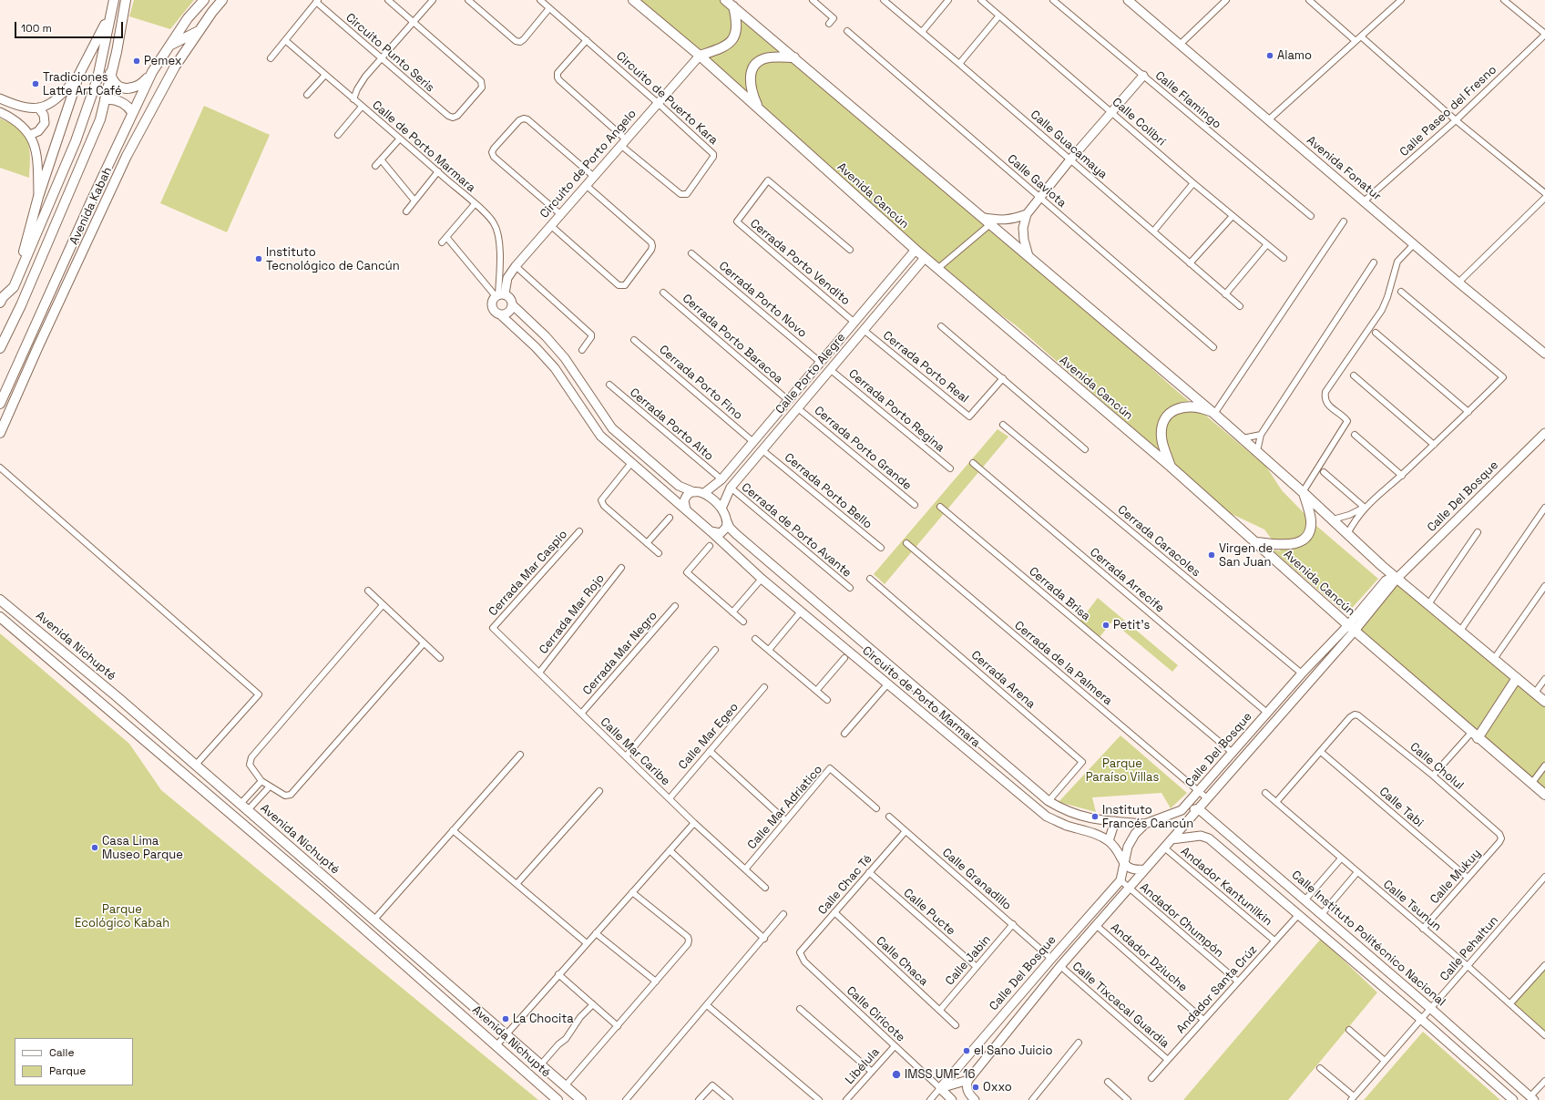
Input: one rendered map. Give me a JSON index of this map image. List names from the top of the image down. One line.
{"streets":{"main road":["Avenida Cancún","Avenida Kabah","Avenida Nichupté"],"street":["Circuito Punto Seris","Circuito de Puerto Kara","Calle Flamingo","Calle Paseo del Fresno","Calle Colibrí","Calle Guacamaya","Calle de Porto Marmara","Circuito de Porto Angelo","Avenida Fonatur","Calle Gaviota","Cerrada Porto Vendito","Cerrada Porto Novo","Cerrada Porto Baracoa","Cerrada Porto Real","Calle Porto Alegre","Cerrada Porto Fino","Cerrada Porto Regina","Cerrada Porto Alto","Cerrada Porto Grande","Cerrada Porto Bello","Calle Del Bosque","Cerrada de Porto Avante","Cerrada Caracoles","Cerrada Mar Caspio","Cerrada Arrecife","Cerrada Brisa","Cerrada Mar Rojo","Cerrada Mar Negro","Cerrada de la Palmera","Cerrada Arena","Circuito de Porto Marmara","Calle Mar Egeo","Calle Mar Caribe","Calle Cholul","Calle Mar Adriatico","Calle Tabi","Calle Mukuy","Calle Granadillo","Calle Chac Té","Andador Kantunilkin","Calle Tsunun","Calle Pucte","Andador Chumpón","Calle Instituto Politécnico Nacional","Calle Pehaltun","Andador Dziuche","Calle Jabin","Calle Chaca","Andador Santa Crúz","Calle Tixcacal Guardia","Calle Ciricote","Libélula"]},"crossings":[["Circuito de Puerto Kara","Circuito de Porto Angelo"],["Calle Paseo del Fresno","Avenida Fonatur"],["Calle de Porto Marmara","Circuito de Porto Angelo"],["Calle de Porto Marmara","Circuito de Porto Marmara"],["Circuito de Porto Angelo","Avenida Cancún"],["Circuito de Porto Angelo","Circuito de Porto Marmara"],["Avenida Cancún","Calle Porto Alegre"],["Avenida Cancún","Calle Del Bosque"],["Cerrada Porto Vendito","Calle Porto Alegre"],["Cerrada Porto Novo","Calle Porto Alegre"],["Cerrada Porto Baracoa","Calle Porto Alegre"],["Cerrada Porto Real","Calle Porto Alegre"],["Calle Porto Alegre","Cerrada Porto Fino"],["Calle Porto Alegre","Cerrada Porto Regina"],["Calle Porto Alegre","Cerrada Porto Alto"],["Calle Porto Alegre","Cerrada Porto Grande"],["Calle Porto Alegre","Cerrada Porto Bello"],["Calle Porto Alegre","Cerrada de Porto Avante"],["Calle Porto Alegre","Circuito de Porto Marmara"],["Calle Del Bosque","Cerrada Caracoles"],["Calle Del Bosque","Cerrada Arrecife"],["Calle Del Bosque","Cerrada Brisa"],["Calle Del Bosque","Cerrada de la Palmera"],["Calle Del Bosque","Circuito de Porto Marmara"],["Calle Del Bosque","Calle Granadillo"],["Calle Del Bosque","Andador Kantunilkin"],["Calle Del Bosque","Andador Chumpón"],["Calle Del Bosque","Calle Instituto Politécnico Nacional"],["Calle Del Bosque","Andador Dziuche"],["Calle Del Bosque","Calle Tixcacal Guardia"],["Calle Del Bosque","Calle Ciricote"],["Cerrada Mar Caspio","Calle Mar Caribe"],["Cerrada Mar Rojo","Calle Mar Caribe"],["Cerrada Mar Negro","Calle Mar Caribe"],["Cerrada Arena","Circuito de Porto Marmara"],["Calle Mar Egeo","Calle Mar Caribe"],["Calle Mar Caribe","Calle Mar Adriatico"],["Calle Cholul","Calle Tabi"],["Calle Cholul","Calle Mukuy"],["Calle Tabi","Calle Mukuy"],["Calle Mukuy","Calle Tsunun"],["Calle Granadillo","Calle Chac Té"],["Calle Granadillo","Calle Jabin"],["Calle Chac Té","Calle Pucte"],["Calle Chac Té","Calle Chaca"],["Calle Chac Té","Calle Ciricote"],["Andador Kantunilkin","Andador Santa Crúz"],["Calle Tsunun","Calle Pehaltun"],["Calle Pucte","Calle Jabin"],["Andador Chumpón","Andador Santa Crúz"],["Calle Instituto Politécnico Nacional","Calle Pehaltun"],["Andador Dziuche","Andador Santa Crúz"],["Calle Jabin","Calle Chaca"],["Andador Santa Crúz","Calle Tixcacal Guardia"],["Calle Ciricote","Libélula"]],"parks":["Parque Paraíso Villas","Parque Ecológico Kabah"],"places":["Alamo","Pemex","Tradiciones Latte Art Café","Instituto Tecnológico de Cancún","Virgen de San Juan","Petit's","Instituto Francés Cancún","Casa Lima Museo Parque","La Chocita","el Sano Juicio","IMSS UMF 16","Oxxo"],"legend":["Calle","Parque"],"scale_bar":"100 m"}
